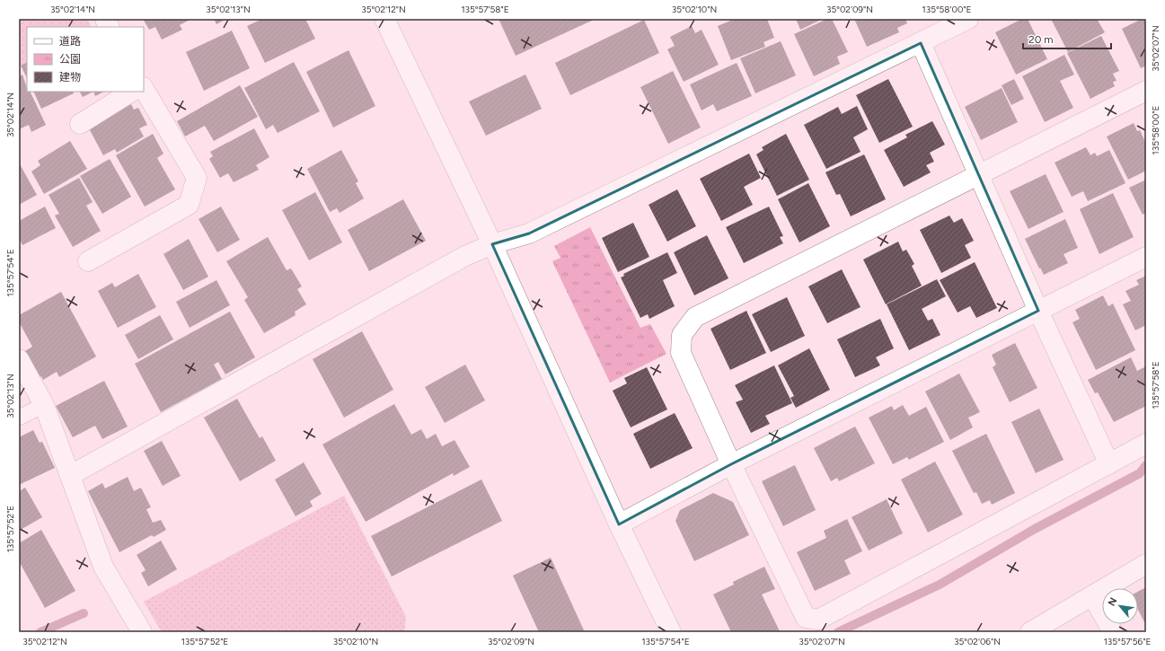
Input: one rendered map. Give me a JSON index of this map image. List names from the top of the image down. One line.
{"legend":["道路","公園","建物"],"scale_bar":"20 m","north":"top left","coordinates":["35°02'14\"N","35°02'13\"N","35°02'12\"N","135°57'58\"E","35°02'10\"N","35°02'09\"N","135°58'00\"E","35°02'07\"N","135°57'54\"E","135°57'52\"E","35°02'06\"N","135°57'56\"E"]}
